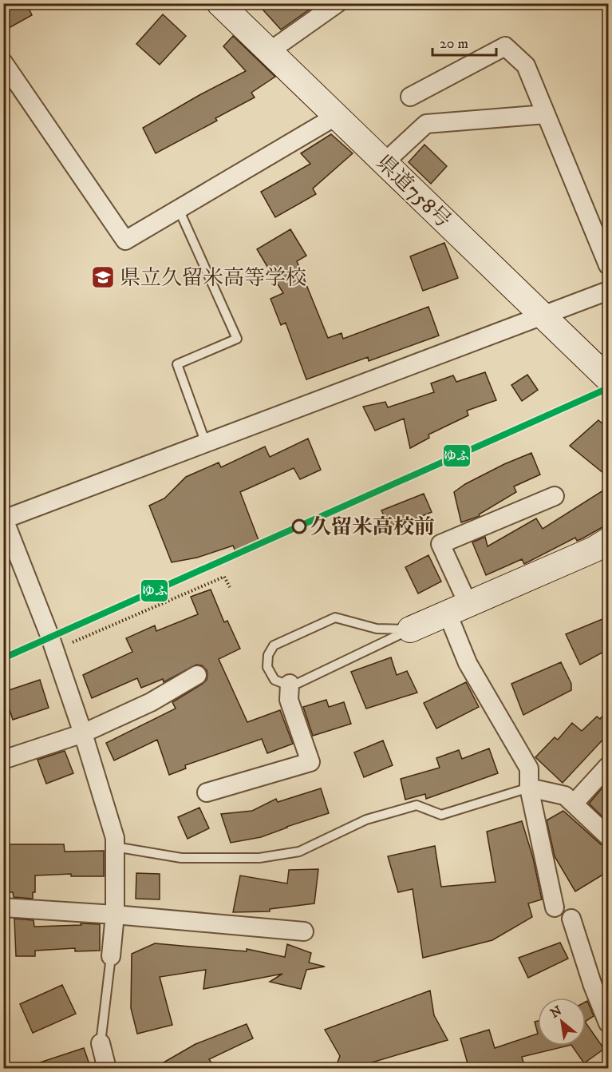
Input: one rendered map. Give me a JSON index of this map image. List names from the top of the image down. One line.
{"streets":{"main road":["県道758号"]},"places":{"school or university":["県立久留米高等学校"],"other":["久留米高校前"]},"lines":["transit line ゆふ"],"scale_bar":"20 m","north":"top left"}
